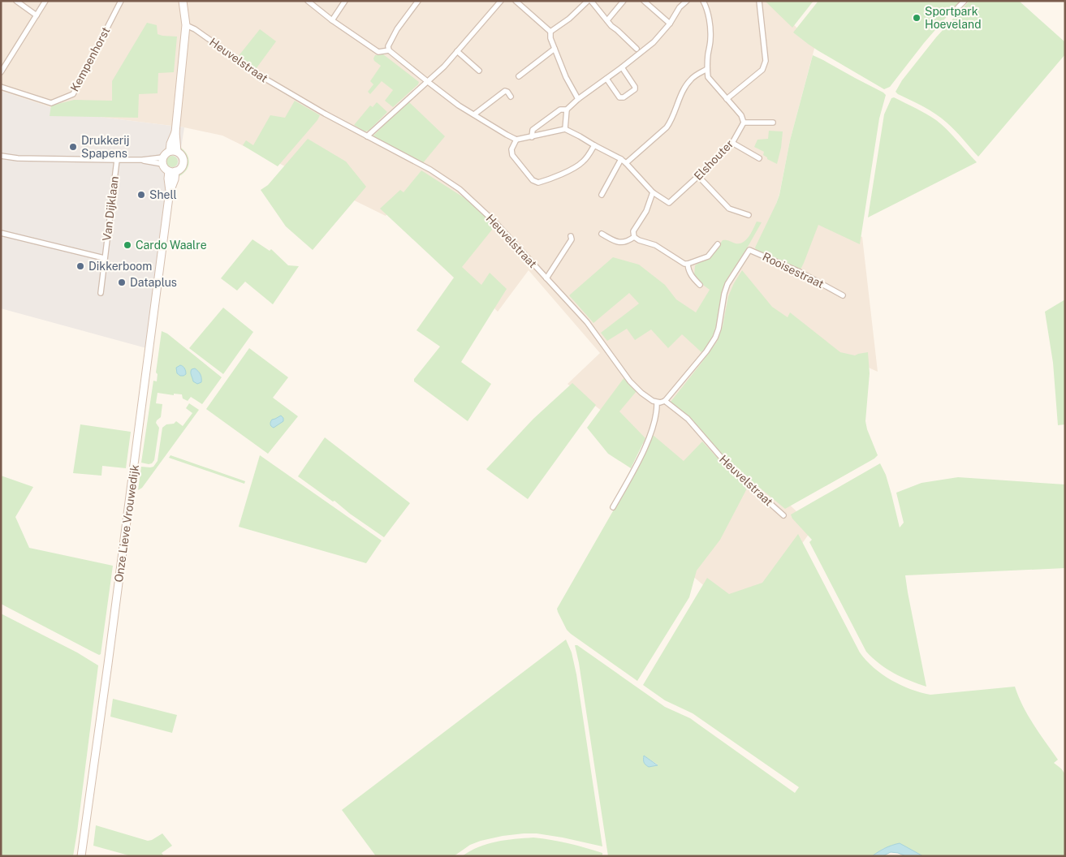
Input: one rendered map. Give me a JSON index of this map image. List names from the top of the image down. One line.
{"streets":{"main road":["Onze Lieve Vrouwedijk"],"street":["Kempenhorst","Heuvelstraat","Elshouter","Van Dijklaan","Rooisestraat"]},"crossings":[["Heuvelstraat","Rooisestraat"],["Van Dijklaan","Onze Lieve Vrouwedijk"]],"places":["Sportpark Hoeveland","Drukkerij Spapens","Shell","Cardo Waalre","Dikkerboom","Dataplus"]}
